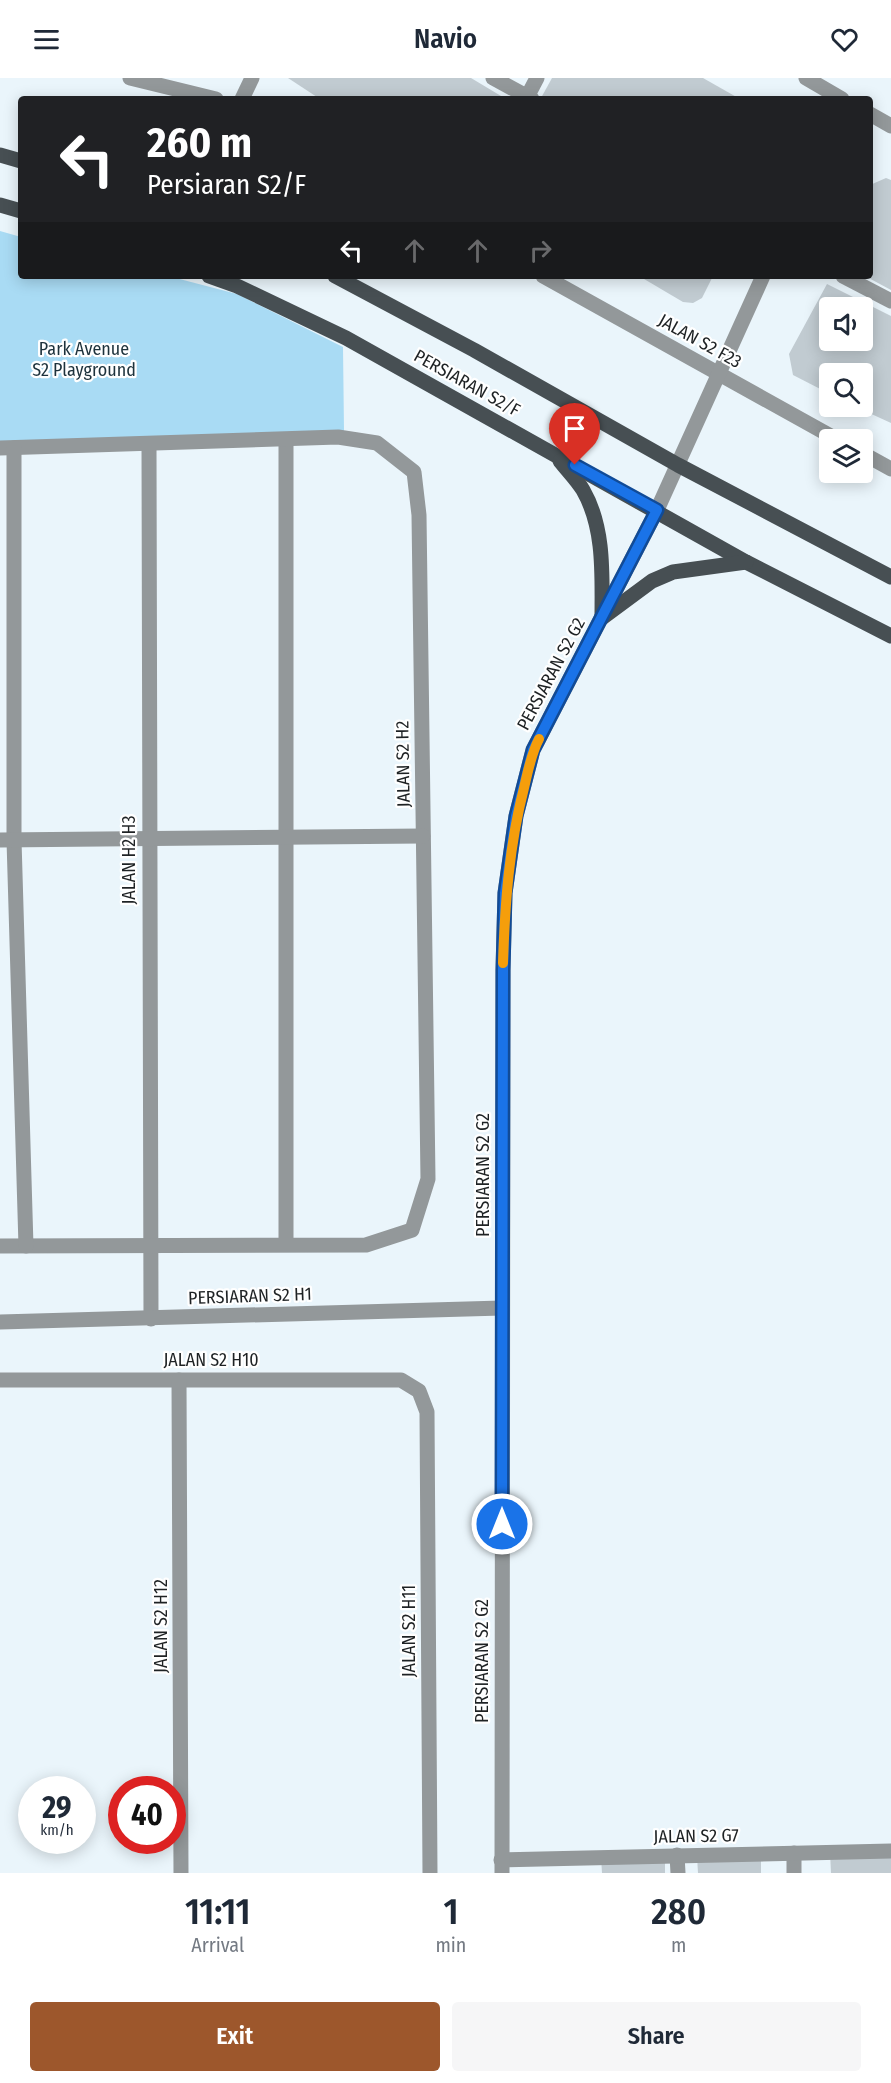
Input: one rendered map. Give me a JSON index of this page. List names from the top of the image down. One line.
{"streets":{"main road":["PERSIARAN S2/F"],"street":["JALAN S2 F23","PERSIARAN S2 G2","JALAN S2 H2","JALAN H2 H3","PERSIARAN S2 H1","JALAN S2 H10","JALAN S2 H12","JALAN S2 H11","JALAN S2 G7"]},"crossings":[["JALAN S2 F23","PERSIARAN S2 G2"],["PERSIARAN S2/F","PERSIARAN S2 G2"],["PERSIARAN S2 G2","PERSIARAN S2 H1"],["PERSIARAN S2 G2","JALAN S2 G7"],["JALAN H2 H3","PERSIARAN S2 H1"],["JALAN S2 H10","JALAN S2 H12"],["JALAN S2 H10","JALAN S2 H11"]],"parks":["Park Avenue S2 Playground"],"page":{"header":"Navio","turn":["260 m","Persiaran S2/F"],"speed":"29 km/h","limit":"40","eta":["11:11","Arrival","1","min","280","m"],"buttons":["Exit","Share"]}}
